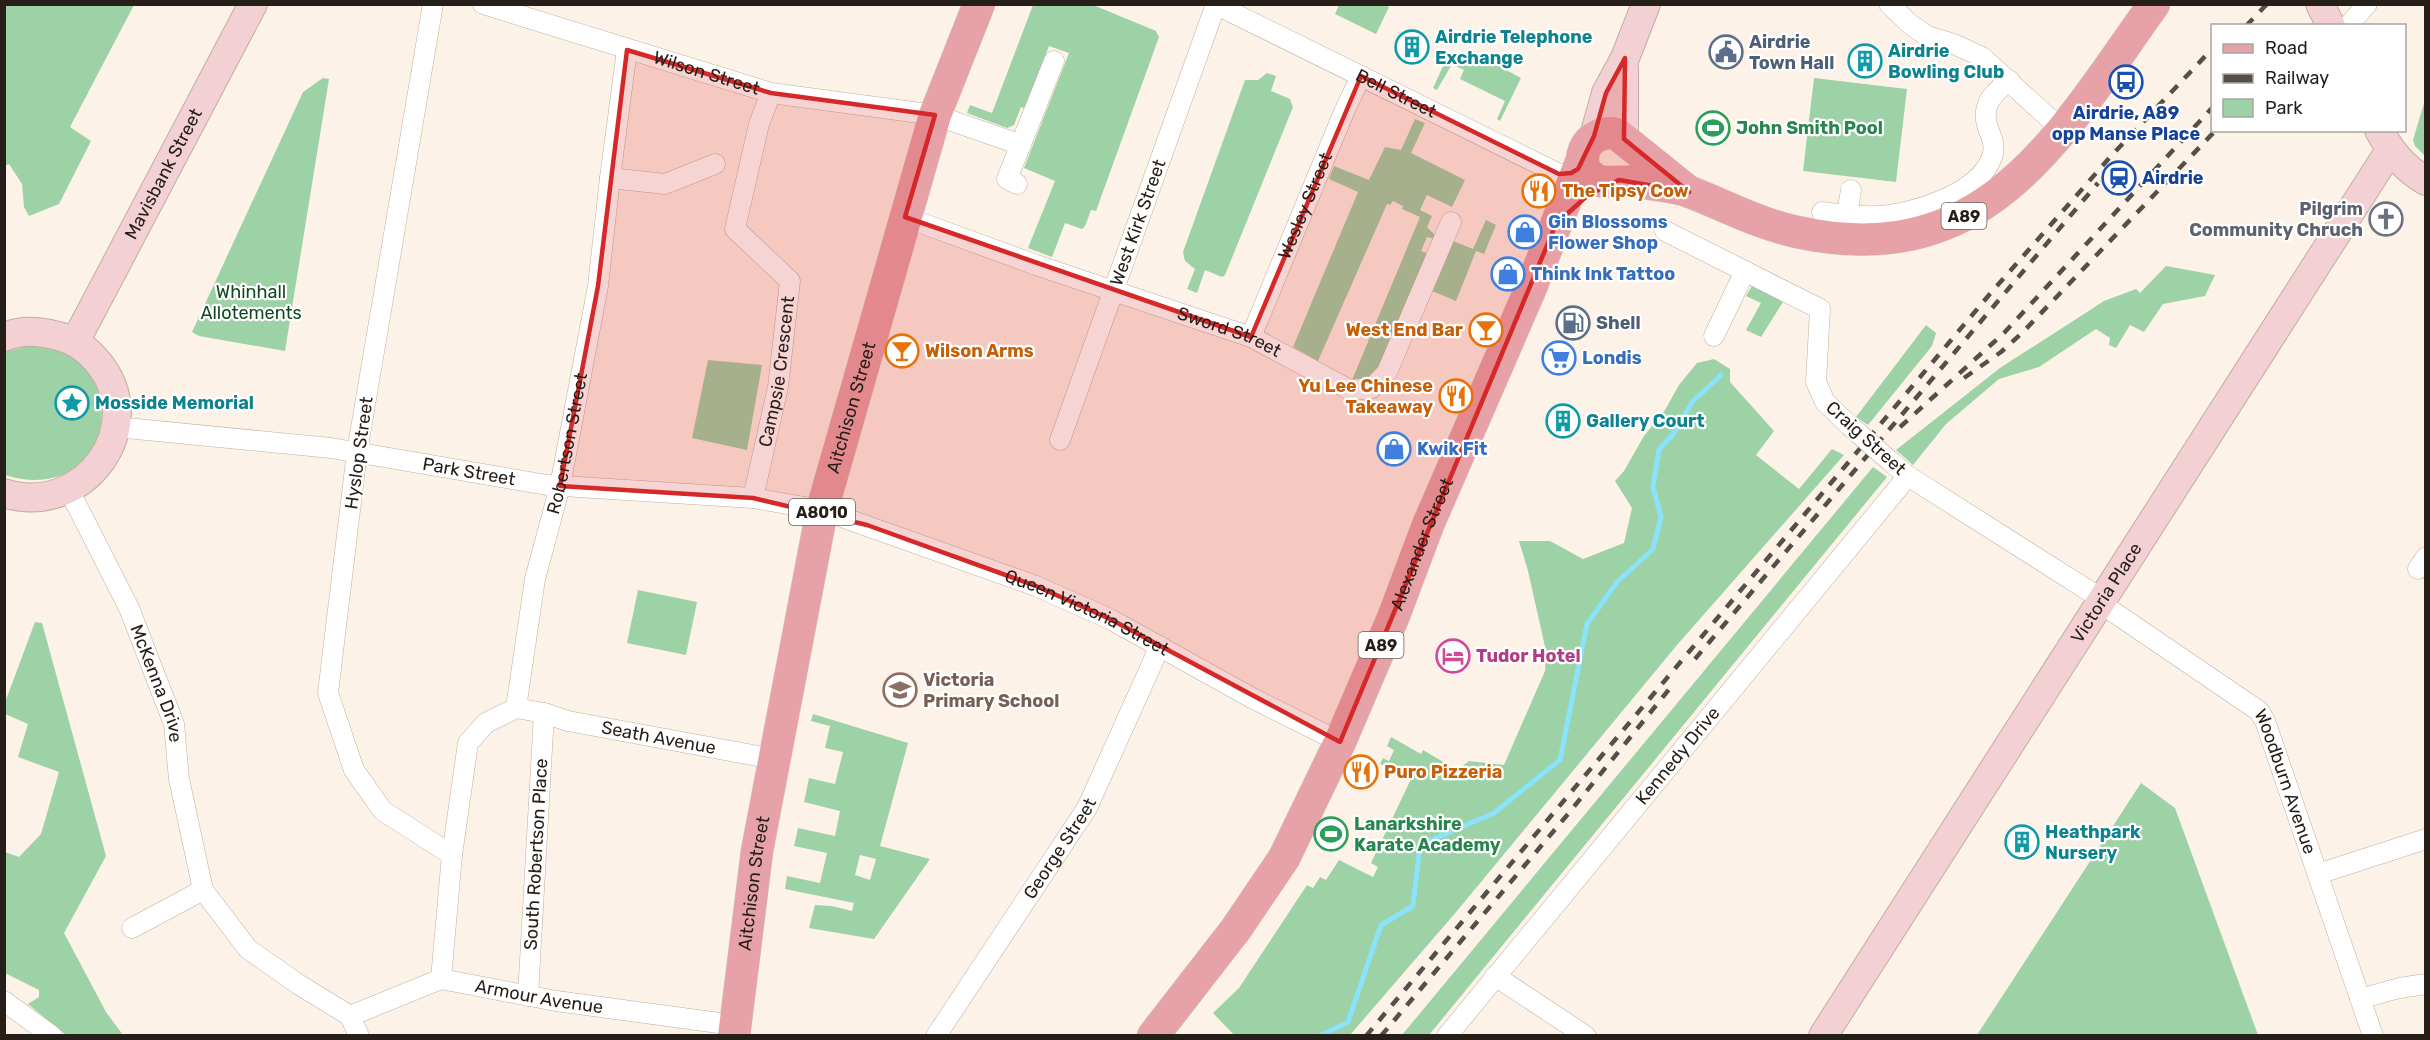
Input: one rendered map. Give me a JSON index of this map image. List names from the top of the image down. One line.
{"streets":{"main road":["A89","Aitchison Street","A8010","Alexander Street"],"street":["Wilson Street","Bell Street","Mavisbank Street","Wesley Street","West Kirk Street","Sword Street","Campsie Crescent","Craig Street","Robertson Street","Hyslop Street","Park Street","Victoria Place","Queen Victoria Street","McKenna Drive","Seath Avenue","Kennedy Drive","Woodburn Avenue","George Street","South Robertson Place","Armour Avenue"]},"crossings":[["Wilson Street","Campsie Crescent"],["Wilson Street","Aitchison Street"],["Wilson Street","Robertson Street"],["Bell Street","Wesley Street"],["Bell Street","A89"],["Bell Street","West Kirk Street"],["Bell Street","Alexander Street"],["Wesley Street","Sword Street"],["A89","Alexander Street"],["West Kirk Street","Sword Street"],["Sword Street","Aitchison Street"],["Campsie Crescent","Park Street"],["Aitchison Street","Park Street"],["Aitchison Street","Queen Victoria Street"],["Aitchison Street","Seath Avenue"],["Aitchison Street","Armour Avenue"],["Craig Street","Victoria Place"],["Craig Street","Kennedy Drive"],["Craig Street","Woodburn Avenue"],["Robertson Street","Park Street"],["Hyslop Street","Park Street"],["Park Street","Queen Victoria Street"],["Alexander Street","Queen Victoria Street"],["Victoria Place","Woodburn Avenue"],["Queen Victoria Street","George Street"],["Seath Avenue","South Robertson Place"],["South Robertson Place","Armour Avenue"]],"parks":["Whinhall Allotements"],"places":{"building":["Airdrie Telephone Exchange","Airdrie Bowling Club","Gallery Court","Heathpark Nursery"],"public building":["Airdrie Town Hall"],"bus stop":["Airdrie, A89 opp Manse Place"],"sports":["John Smith Pool","Lanarkshire Karate Academy"],"station":["Airdrie"],"restaurant":["The Tipsy Cow","Yu Lee Chinese Takeaway","Puro Pizzeria"],"church":["Pilgrim Community Chruch"],"shop":["Gin Blossoms Flower Shop","Think Ink Tattoo","Kwik Fit"],"fuel station":["Shell"],"bar":["West End Bar","Wilson Arms"],"supermarket":["Londis"],"place":["Mosside Memorial"],"hotel":["Tudor Hotel"],"school or university":["Victoria Primary School"]},"legend":["Road","Railway","Park"]}
